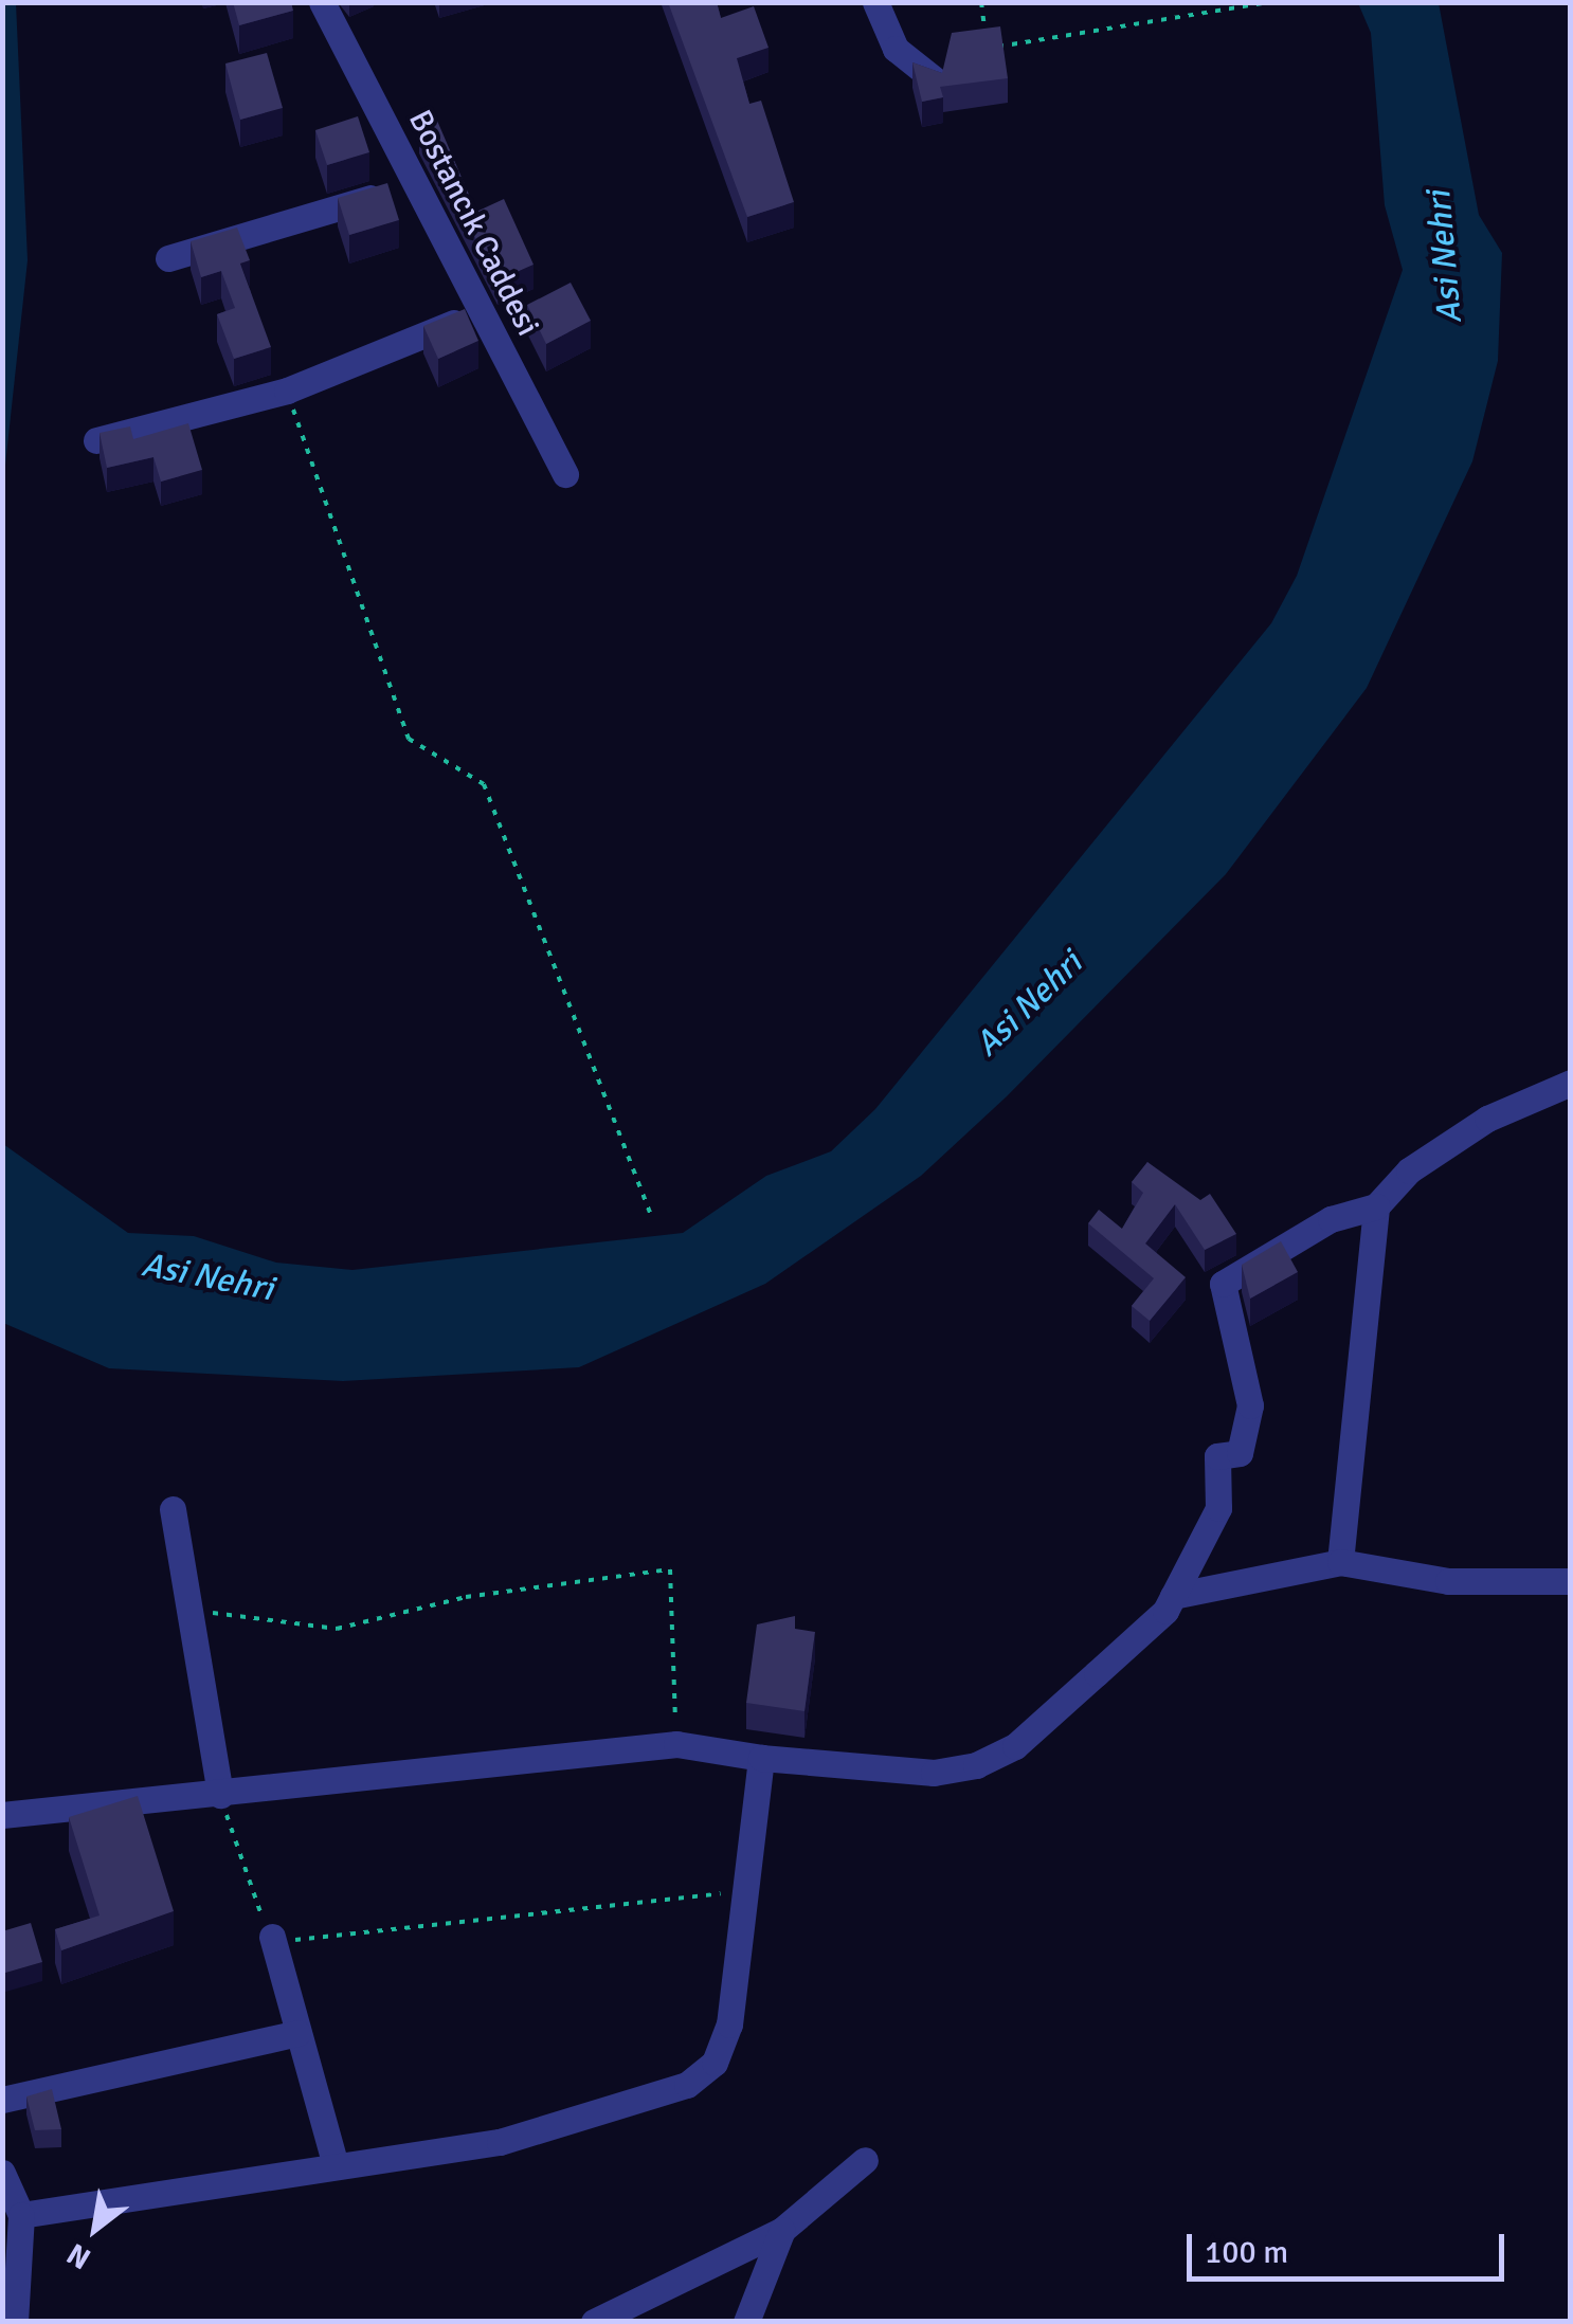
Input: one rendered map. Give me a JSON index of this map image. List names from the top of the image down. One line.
{"streets":{"street":["Bostancık Caddesi"]},"water":["Asi Nehri"],"scale_bar":"100 m","north":"bottom left"}
